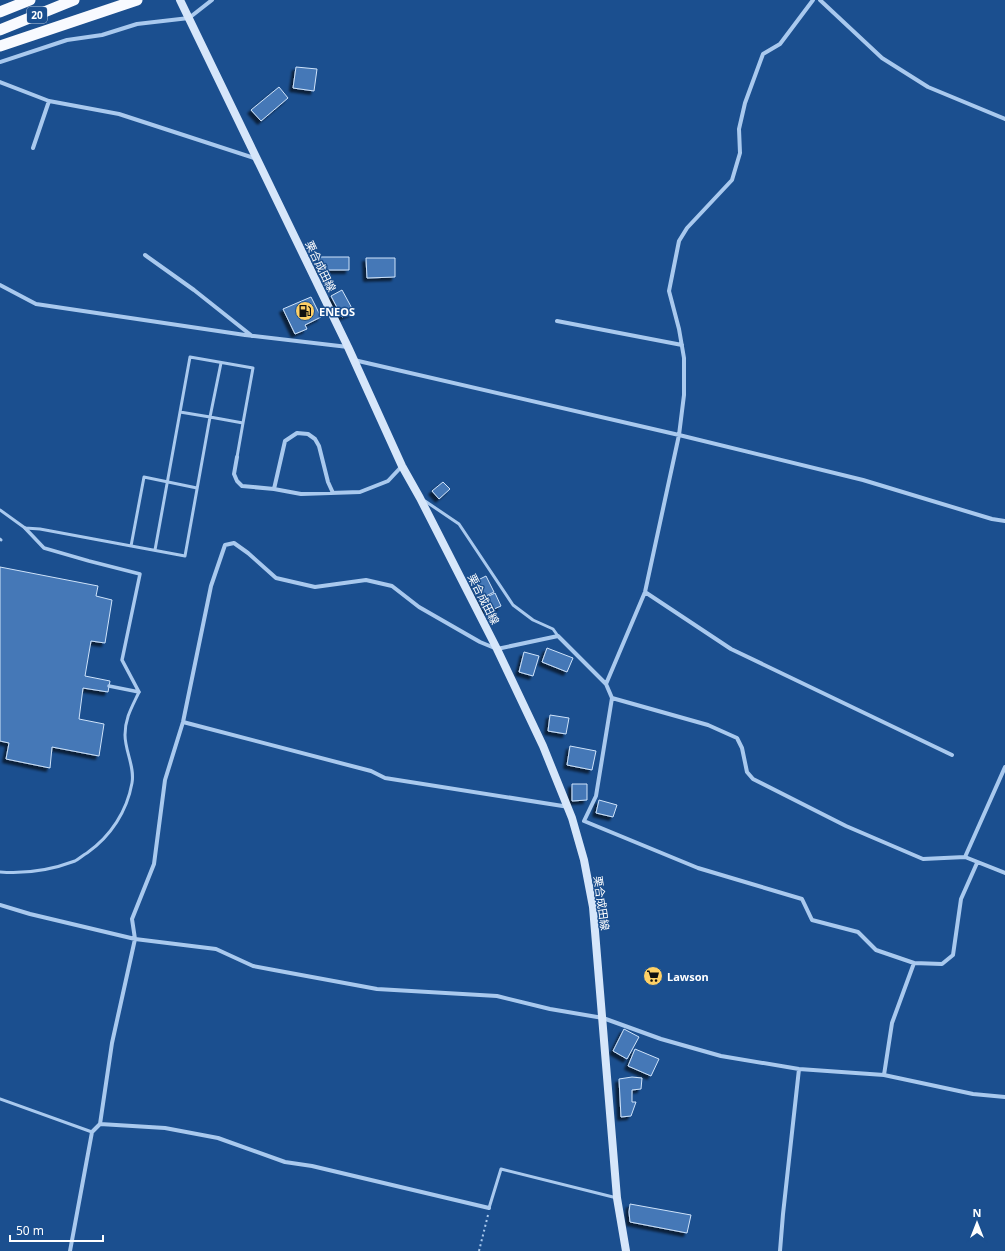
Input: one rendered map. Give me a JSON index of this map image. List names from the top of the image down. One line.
{"streets":{"highway":["20"],"main road":["栗合成田線"]},"places":{"fuel station":["ENEOS"],"supermarket":["Lawson"]},"scale_bar":"50 m","north":"top"}
